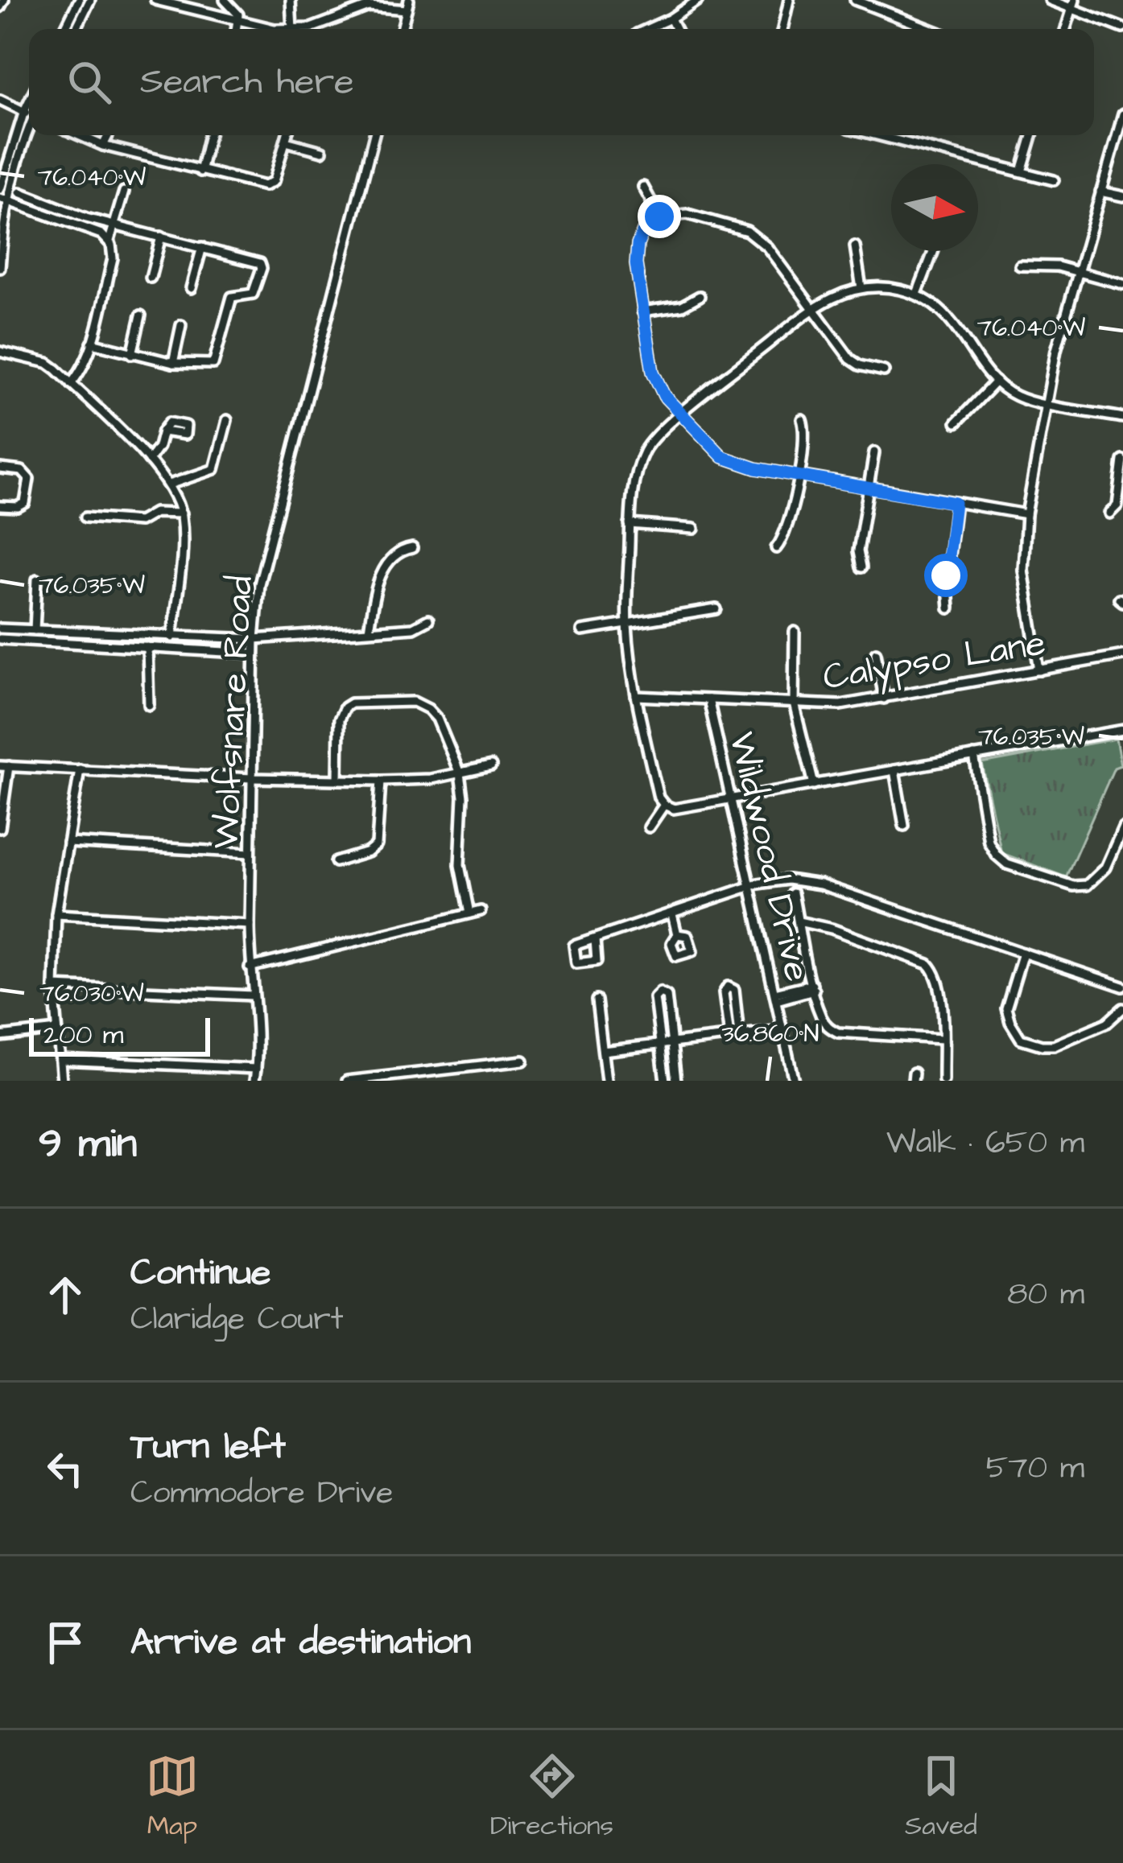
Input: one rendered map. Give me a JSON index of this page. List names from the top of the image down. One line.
{"streets":{"street":["Calypso Lane","Wolfsnare Road","Wildwood Drive"]},"crossings":[["Calypso Lane","Wildwood Drive"]],"scale_bar":"200 m","north":"right","page":{"search":"Search here","scale":"200 m","heading":["9 min","Walk · 650 m"],"list":[["Continue","Claridge Court","80 m"],["Turn left","Commodore Drive","570 m"],"Arrive at destination"],"nav":["Map","Directions","Saved"]},"coordinates":["76.040°W","76.035°W","76.030°W","36.860°N"]}
